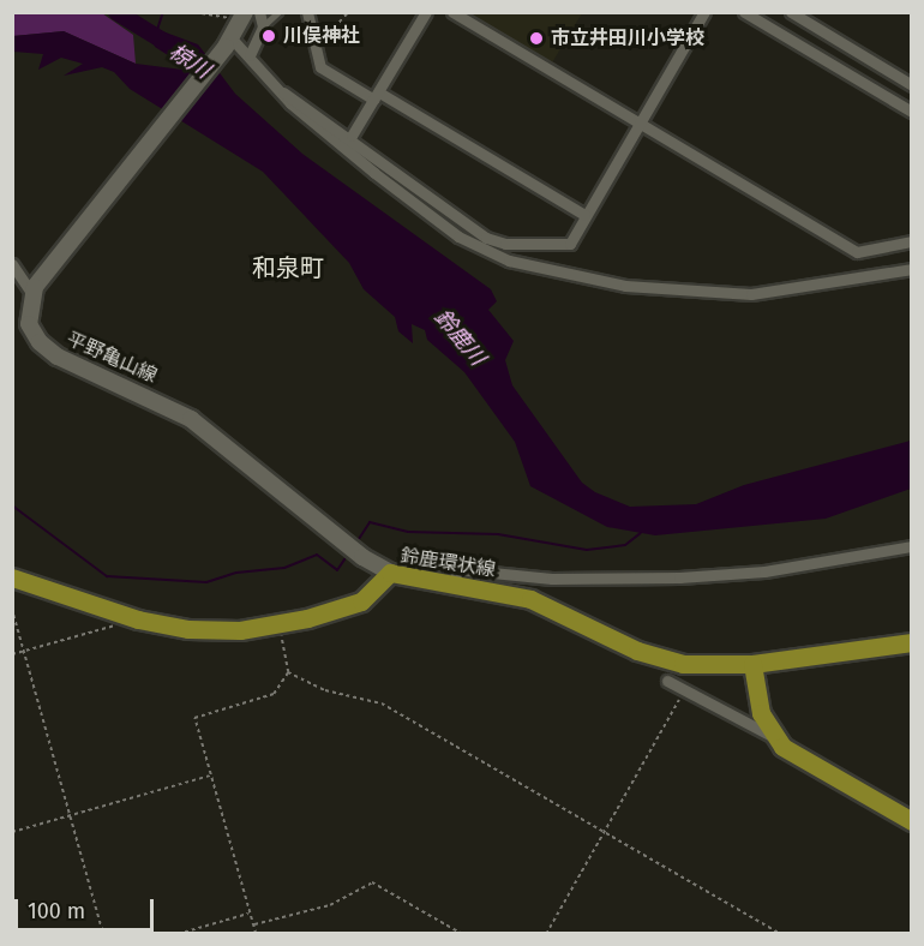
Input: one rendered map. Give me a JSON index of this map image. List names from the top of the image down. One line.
{"streets":{"main road":["平野亀山線","鈴鹿環状線"]},"crossings":[["平野亀山線","鈴鹿環状線"]],"districts":["和泉町"],"water":["椋川","鈴鹿川"],"places":["川俣神社","市立井田川小学校"],"scale_bar":"100 m"}
